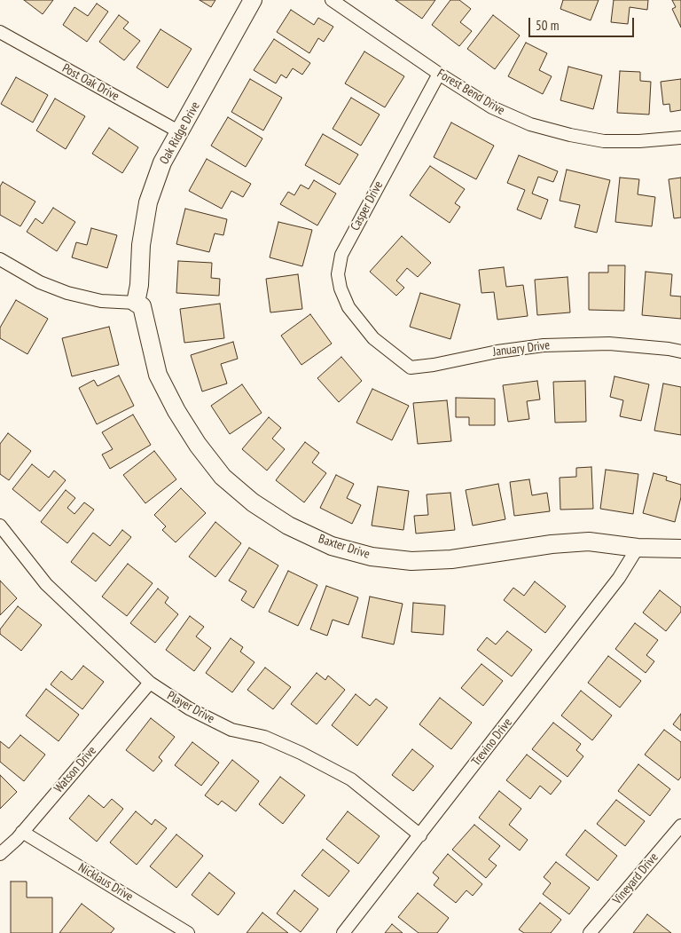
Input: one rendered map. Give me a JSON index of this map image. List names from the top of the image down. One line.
{"streets":{"street":["Post Oak Drive","Forest Bend Drive","Oak Ridge Drive","Casper Drive","January Drive","Baxter Drive","Player Drive","Trevino Drive","Watson Drive","Vineyard Drive","Nicklaus Drive"]},"crossings":[["Post Oak Drive","Oak Ridge Drive"],["Forest Bend Drive","Casper Drive"],["Oak Ridge Drive","Baxter Drive"],["Casper Drive","January Drive"],["Baxter Drive","Trevino Drive"],["Player Drive","Trevino Drive"],["Player Drive","Watson Drive"],["Watson Drive","Nicklaus Drive"]],"scale_bar":"50 m"}
